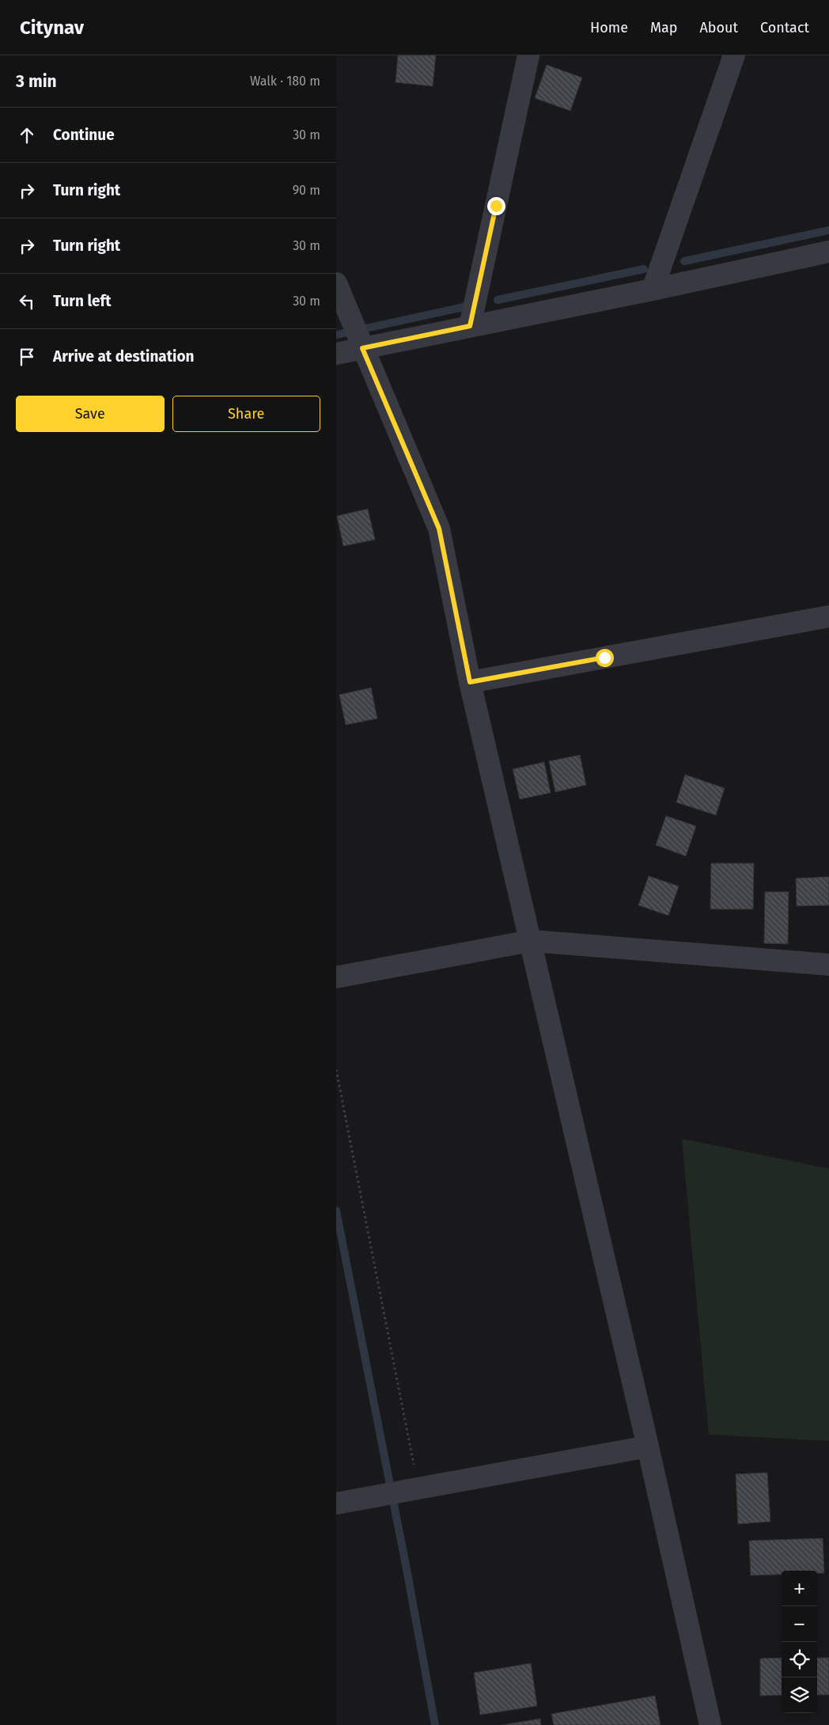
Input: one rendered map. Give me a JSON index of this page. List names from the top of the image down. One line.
{"page":{"header":"Citynav","nav":["Home","Map","About","Contact"],"heading":["3 min","Walk · 180 m"],"list":[["Continue","30 m"],["Turn right","90 m"],["Turn right","30 m"],["Turn left","30 m"],"Arrive at destination"],"buttons":["Save","Share"],"map_buttons":["+","−"]}}
